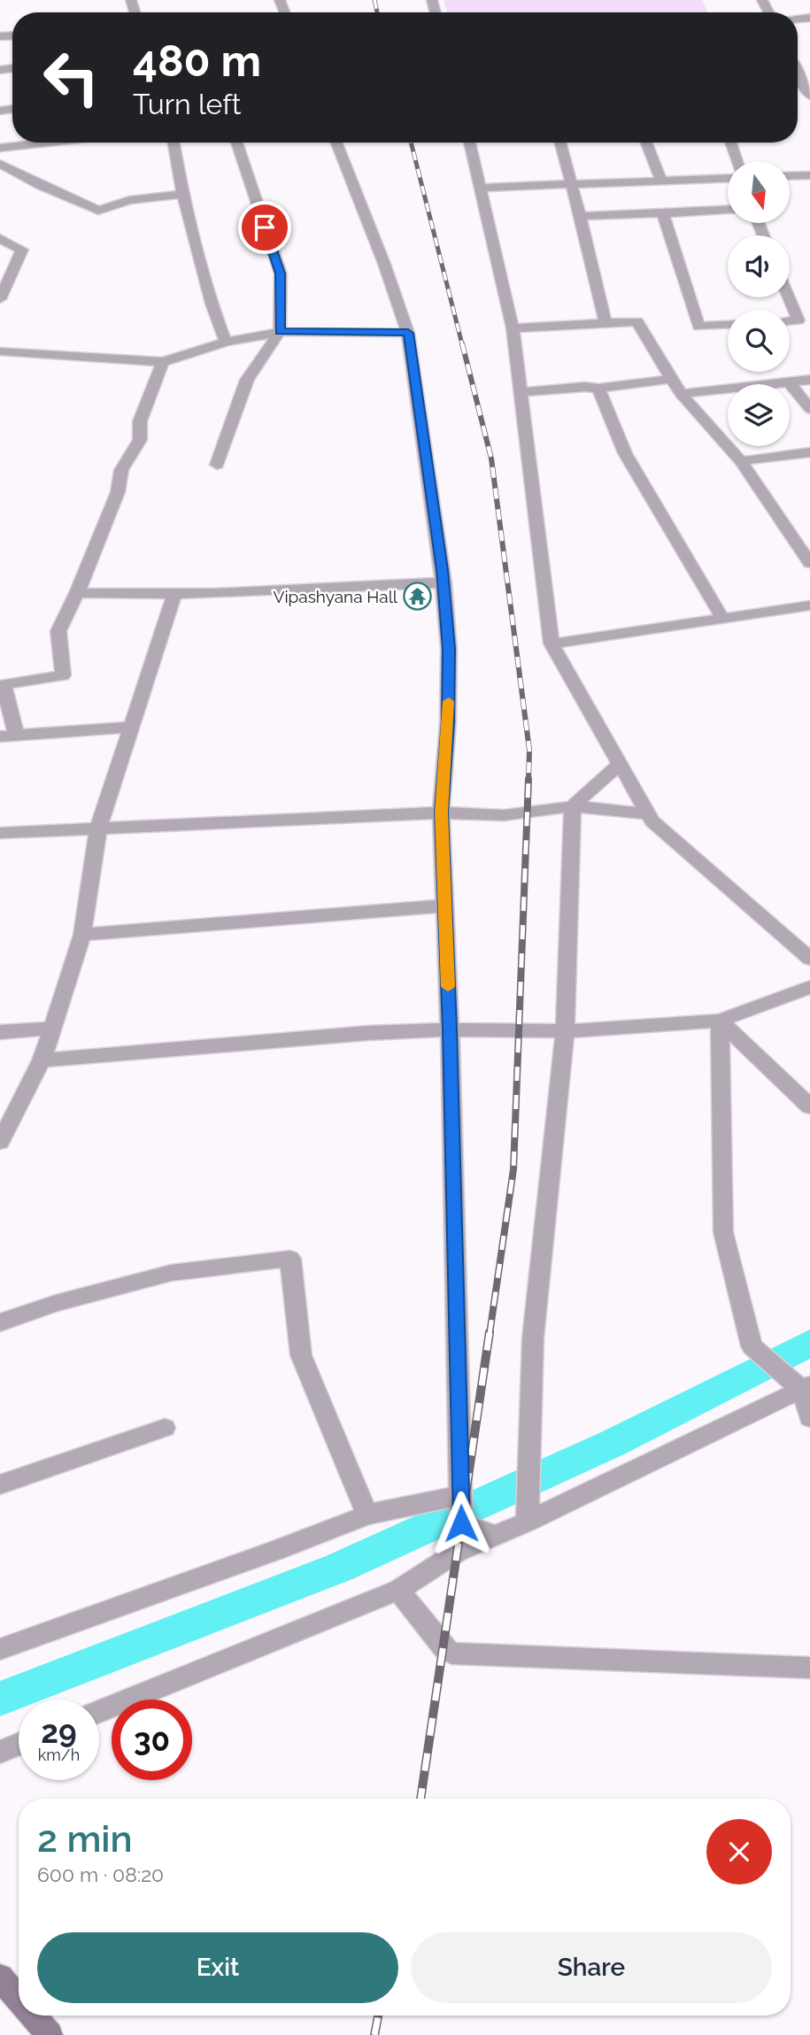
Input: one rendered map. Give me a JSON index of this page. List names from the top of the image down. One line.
{"places":{"temple":["Vipashyana Hall"]},"north":"bottom","page":{"turn":["480 m","Turn left"],"speed":"29 km/h","limit":"30","heading":["2 min","600 m · 08:20"],"buttons":["Exit","Share"]}}
